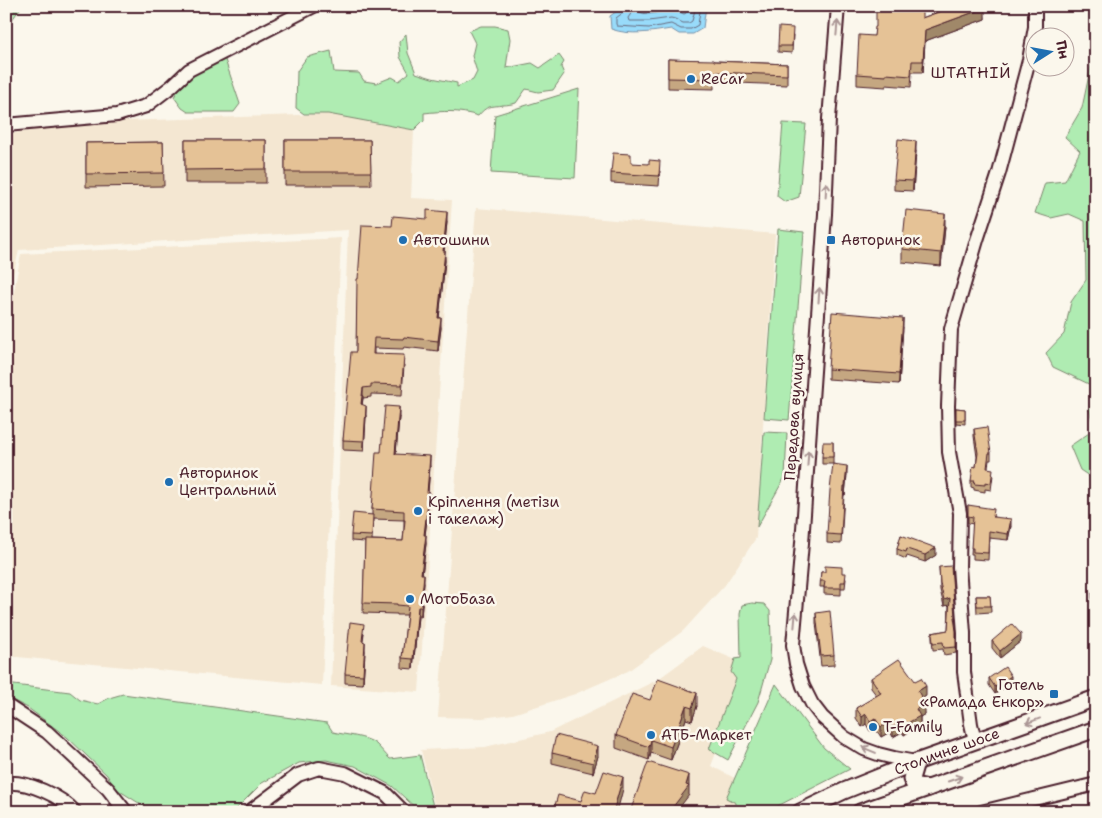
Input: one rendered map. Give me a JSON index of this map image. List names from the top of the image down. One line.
{"streets":{"main road":["Столичне шосе"],"street":["Передова вулиця"]},"crossings":[["Передова вулиця","Столичне шосе"]],"one_way":["Передова вулиця"],"districts":["ШТАТНІЙ"],"places":{"other":["ReCar","Автошини","Авторинок Центральний","Кріплення (метізи і такелаж)","МотоБаза","T-Family","АТБ-Маркет"],"transit":["Авторинок","Готель «Рамада Енкор»"]},"north":"right"}
